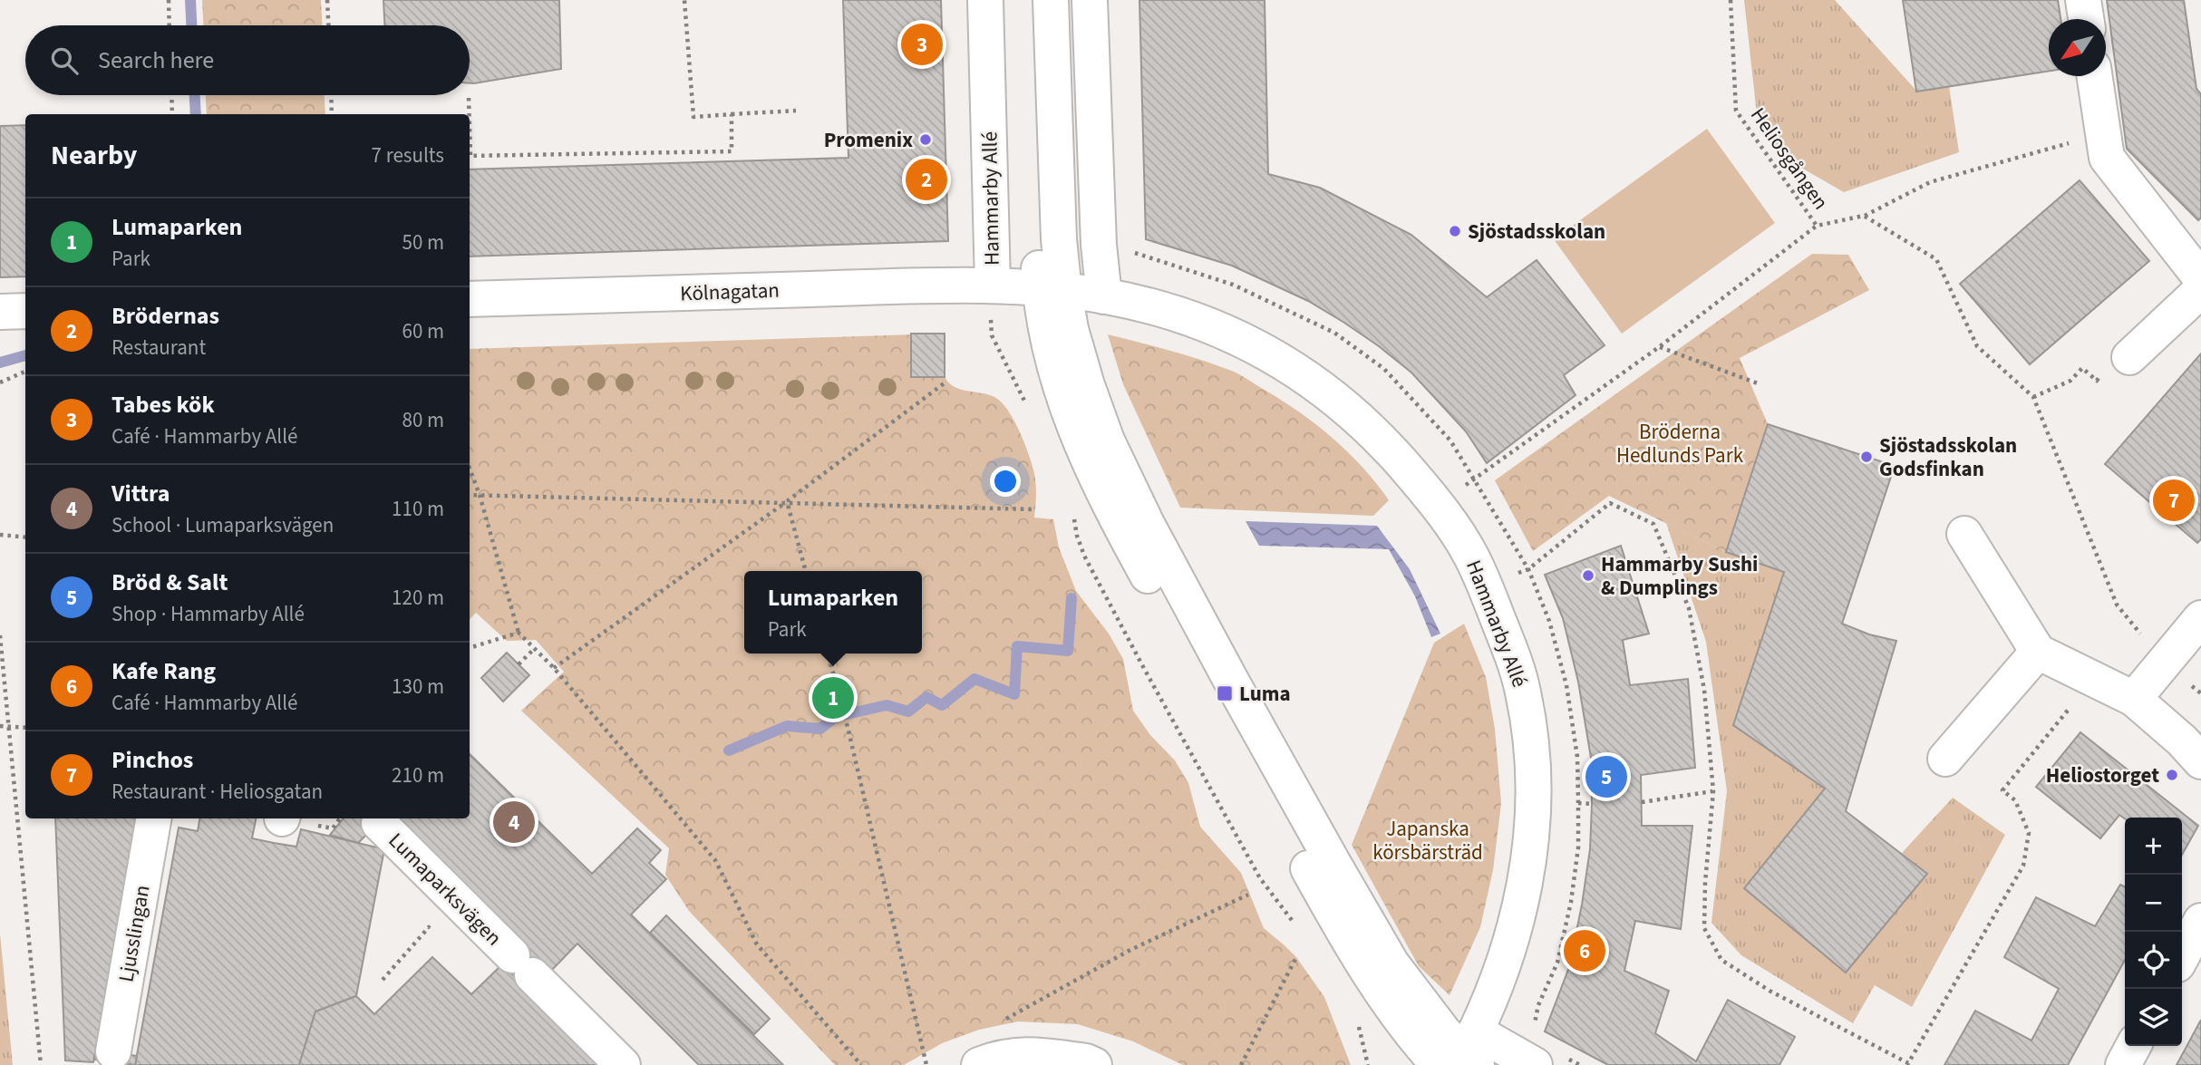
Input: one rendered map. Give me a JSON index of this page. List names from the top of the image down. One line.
{"streets":{"street":["Hammarby Allé","Kölnagatan","Lumaparksvägen","Ljusslingan"],"path":["Heliosgången"]},"crossings":[["Hammarby Allé","Kölnagatan"]],"parks":["Bröderna Hedlunds Park","Japanska körsbärsträd"],"places":{"other":["Promenix","Sjöstadsskolan","Sjöstadsskolan Godsfinkan","Hammarby Sushi & Dumplings","Heliostorget"],"transit":["Luma"]},"north":"bottom left","page":{"pins":["3","2","7","1","5","4","6"],"search":"Search here","heading":["Nearby","7 results"],"list":[{"mark":"1","name":"Lumaparken","note":"Park","value":"50 m"},{"mark":"2","name":"Brödernas","note":"Restaurant","value":"60 m"},{"mark":"3","name":"Tabes kök","note":"Café · Hammarby Allé","value":"80 m"},{"mark":"4","name":"Vittra","note":"School · Lumaparksvägen","value":"110 m"},{"mark":"5","name":"Bröd & Salt","note":"Shop · Hammarby Allé","value":"120 m"},{"mark":"6","name":"Kafe Rang","note":"Café · Hammarby Allé","value":"130 m"},{"mark":"7","name":"Pinchos","note":"Restaurant · Heliosgatan","value":"210 m"}],"popup":["Lumaparken","Park"],"map_buttons":["+","−"]}}
